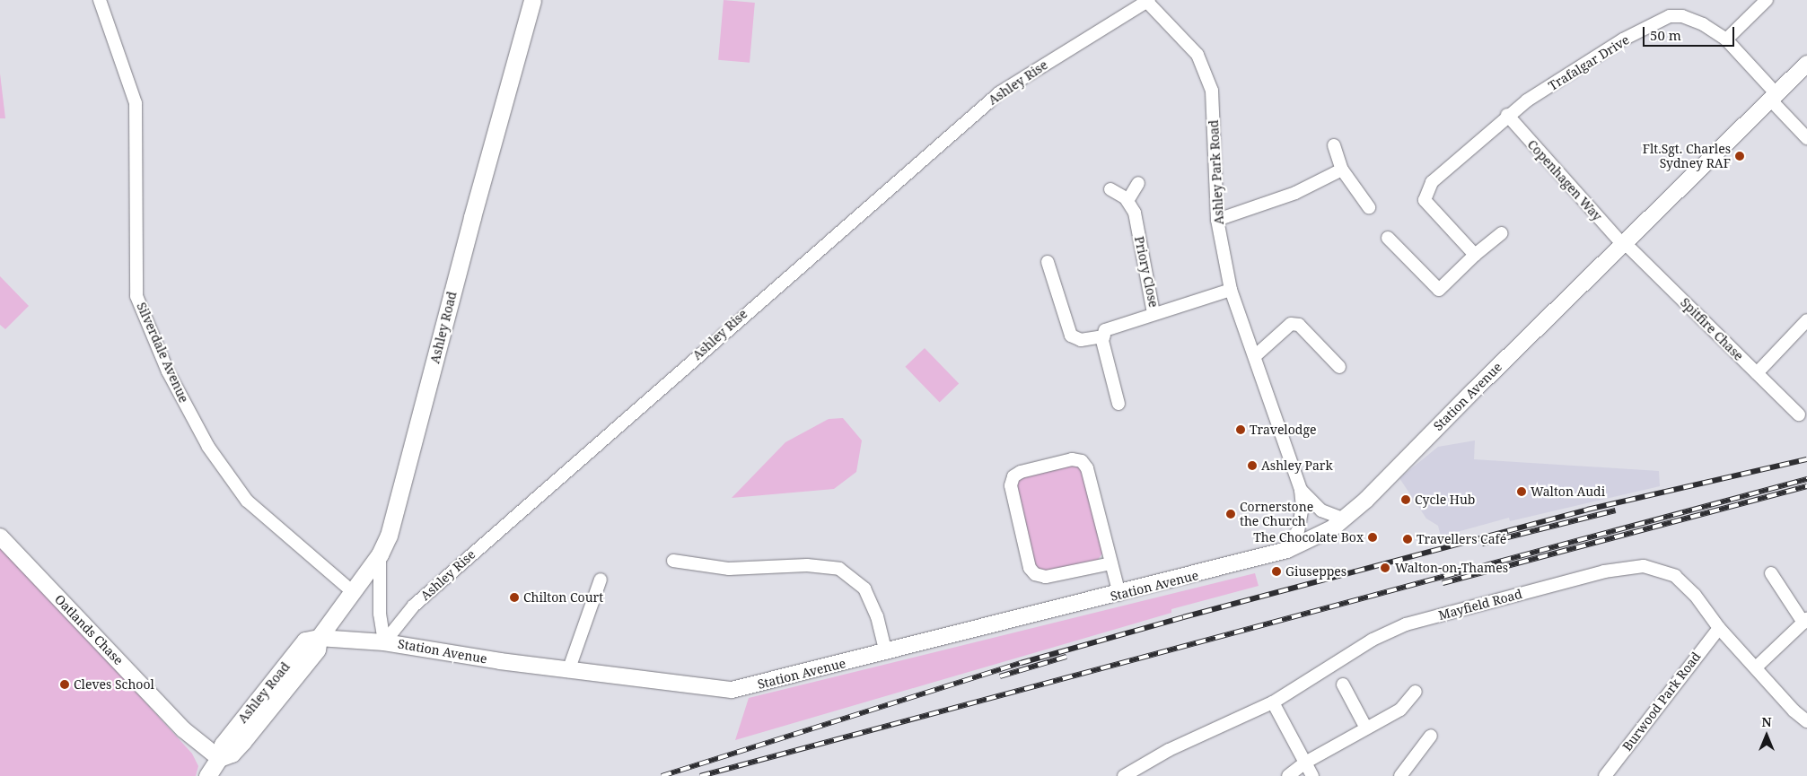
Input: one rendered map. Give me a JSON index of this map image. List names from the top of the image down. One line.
{"streets":{"main road":["Ashley Road"],"street":["Trafalgar Drive","Ashley Rise","Ashley Park Road","Copenhagen Way","Priory Close","Spitfire Chase","Silverdale Avenue","Station Avenue","Mayfield Road","Oatlands Chase","Burwood Park Road"]},"crossings":[["Trafalgar Drive","Copenhagen Way"],["Trafalgar Drive","Station Avenue"],["Ashley Rise","Ashley Park Road"],["Ashley Rise","Station Avenue"],["Ashley Park Road","Priory Close"],["Ashley Park Road","Station Avenue"],["Copenhagen Way","Spitfire Chase"],["Copenhagen Way","Station Avenue"],["Ashley Road","Silverdale Avenue"],["Ashley Road","Station Avenue"],["Ashley Road","Oatlands Chase"],["Spitfire Chase","Station Avenue"],["Mayfield Road","Burwood Park Road"]],"places":["Flt.Sgt. Charles Sydney RAF","Travelodge","Ashley Park","Walton Audi","Cycle Hub","Cornerstone the Church","The Chocolate Box","Travellers Café","Walton-on-Thames","Giuseppes","Chilton Court","Cleves School"],"scale_bar":"50 m","north":"top"}
